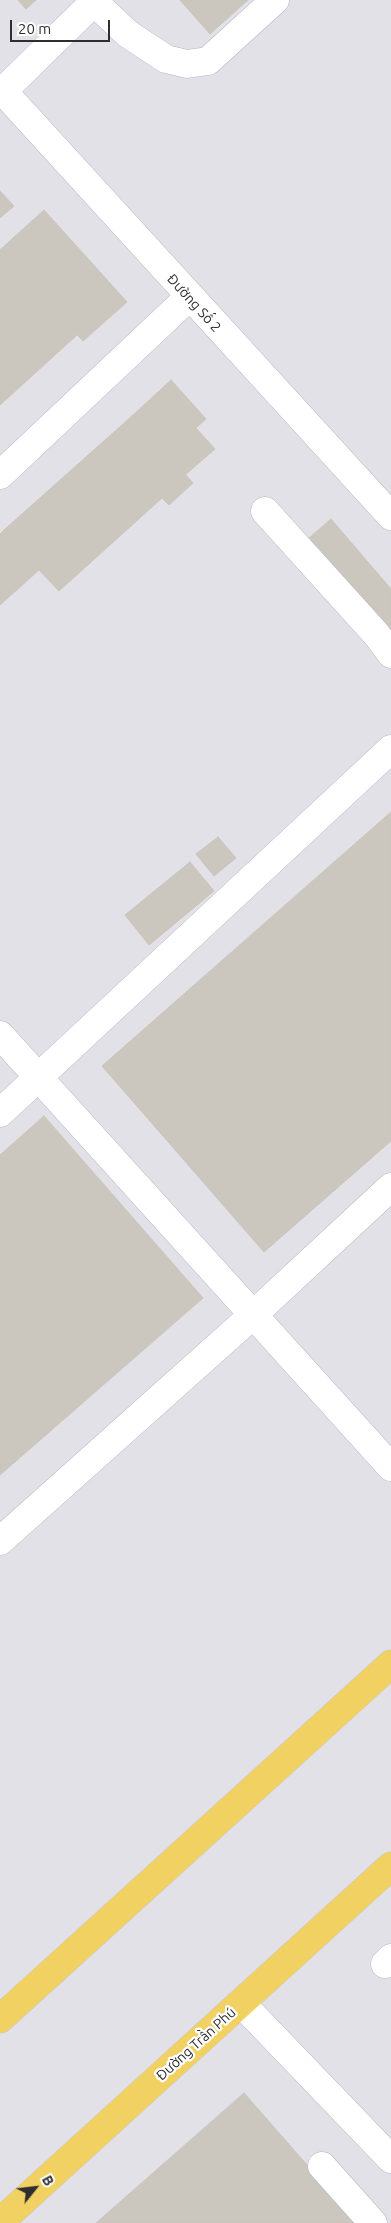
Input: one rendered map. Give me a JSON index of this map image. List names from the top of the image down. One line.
{"streets":{"main road":["Đường Trần Phú"],"street":["Đường Số 2"]},"scale_bar":"20 m","north":"top right"}
